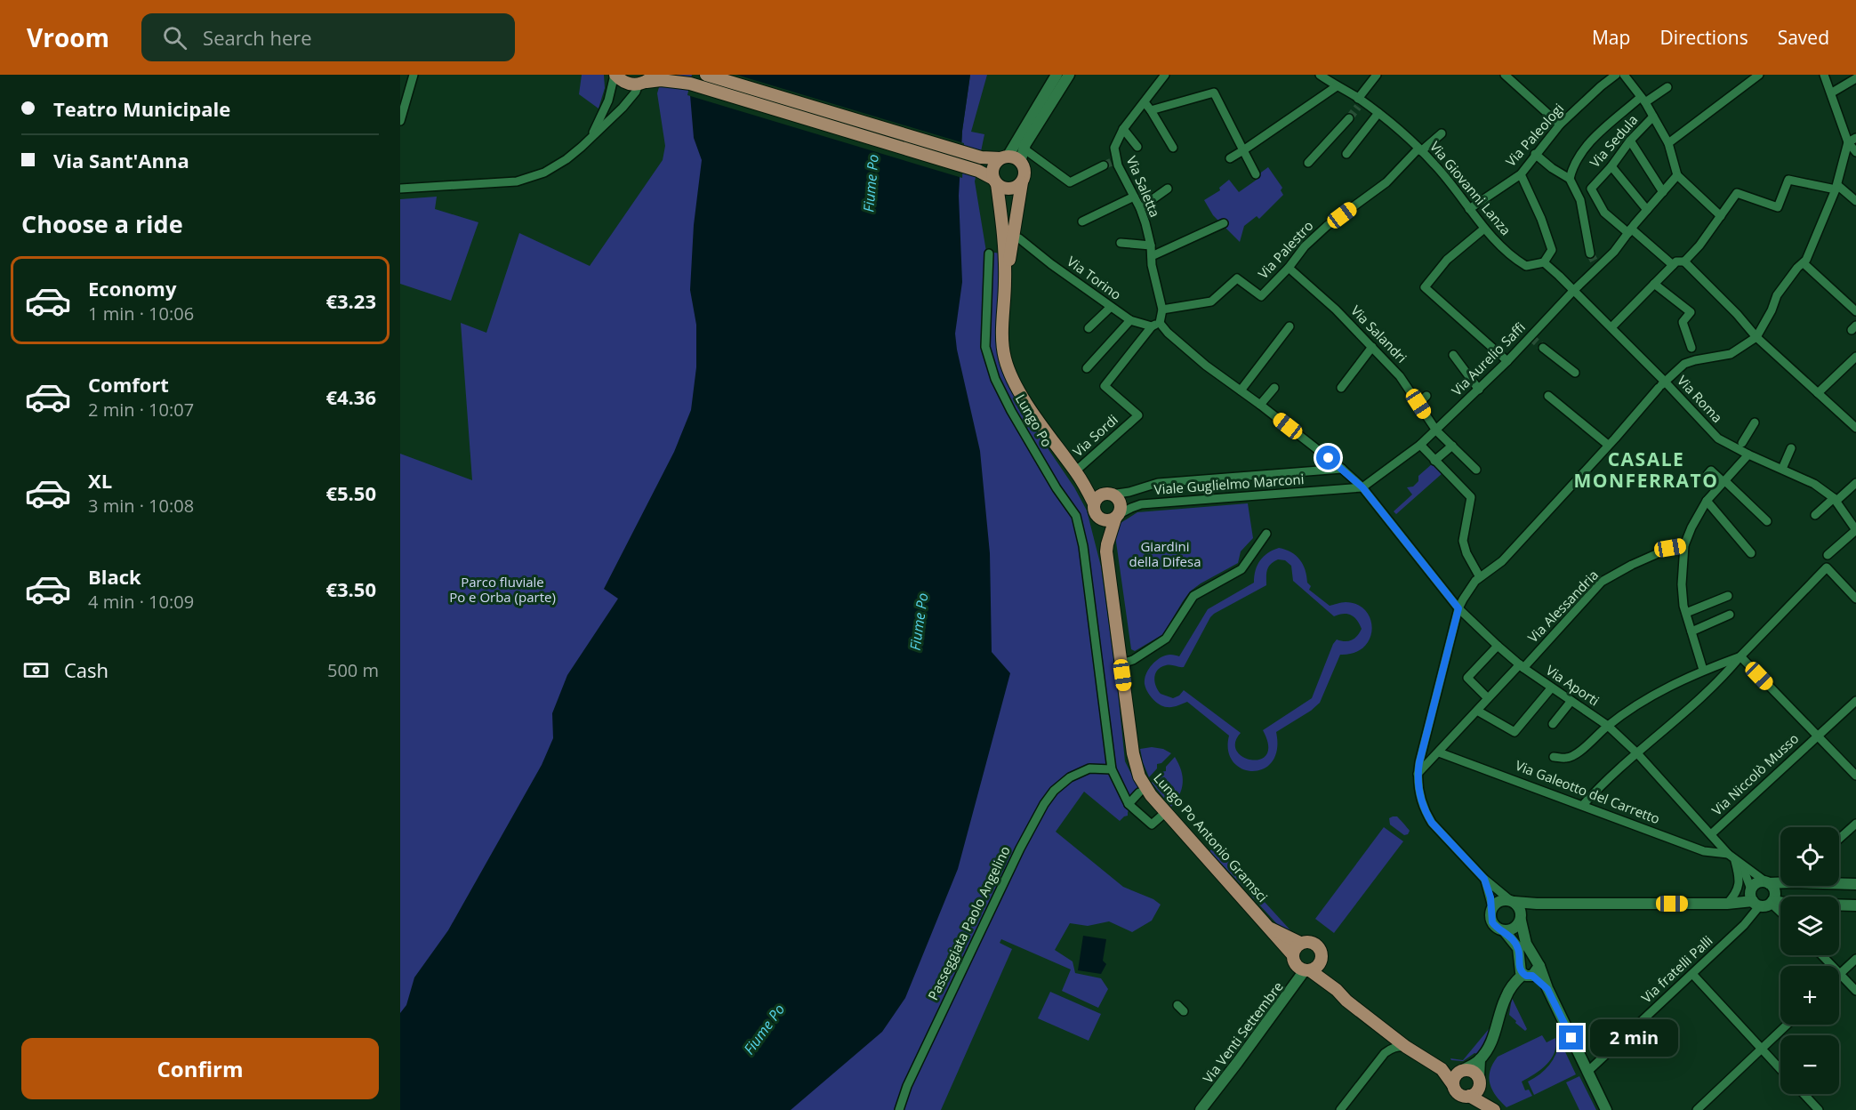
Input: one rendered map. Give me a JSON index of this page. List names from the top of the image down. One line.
{"streets":{"main road":["Lungo Po Antonio Gramsci","Via Venti Settembre"],"street":["Via Paleologi","Via Sedula","Via Saletta","Via Giovanni Lanza","Via Palestro","Via Torino","Via Salandri","Via Aurelio Saffi","Via Roma","Lungo Po","Via Sordi","Viale Guglielmo Marconi","Via Alessandria","Via Aporti","Via Niccolò Musso","Via Galeotto del Carretto","Passeggiata Paolo Angelino","Via fratelli Palli"]},"crossings":[["Via Paleologi","Via Giovanni Lanza"],["Via Sedula","Via Aurelio Saffi"],["Via Saletta","Via Palestro"],["Via Saletta","Via Torino"],["Via Saletta","Via Sordi"],["Via Saletta","Via Aporti"],["Via Giovanni Lanza","Via Palestro"],["Via Palestro","Via Salandri"],["Via Torino","Via Sordi"],["Via Torino","Via Aporti"],["Via Salandri","Via Aurelio Saffi"],["Via Aurelio Saffi","Via Roma"],["Via Aurelio Saffi","Viale Guglielmo Marconi"],["Via Aurelio Saffi","Via Aporti"],["Lungo Po","Lungo Po Antonio Gramsci"],["Lungo Po","Passeggiata Paolo Angelino"],["Via Sordi","Via Aporti"],["Viale Guglielmo Marconi","Via Aporti"],["Viale Guglielmo Marconi","Lungo Po Antonio Gramsci"],["Via Alessandria","Via Aporti"],["Via Alessandria","Via Galeotto del Carretto"],["Via Aporti","Via Niccolò Musso"],["Via Aporti","Via Galeotto del Carretto"],["Lungo Po Antonio Gramsci","Via Venti Settembre"]],"districts":["CASALE MONFERRATO"],"water":["Fiume Po"],"parks":["Giardini della Difesa","Parco fluviale Po e Orba (parte)"],"page":{"header":"Vroom","search":"Search here","nav":["Map","Directions","Saved"],"banner":["Teatro Municipale","Via Sant'Anna"],"heading":"Choose a ride","list":[{"name":"Economy","note":"1 min · 10:06","value":"€3.23"},{"name":"Comfort","note":"2 min · 10:07","value":"€4.36"},{"name":"XL","note":"3 min · 10:08","value":"€5.50"},{"name":"Black","note":"4 min · 10:09","value":"€3.50"}],"pay":["Cash","500 m"],"map_buttons":["+","−"],"bubble":"2 min","buttons":"Confirm"}}
